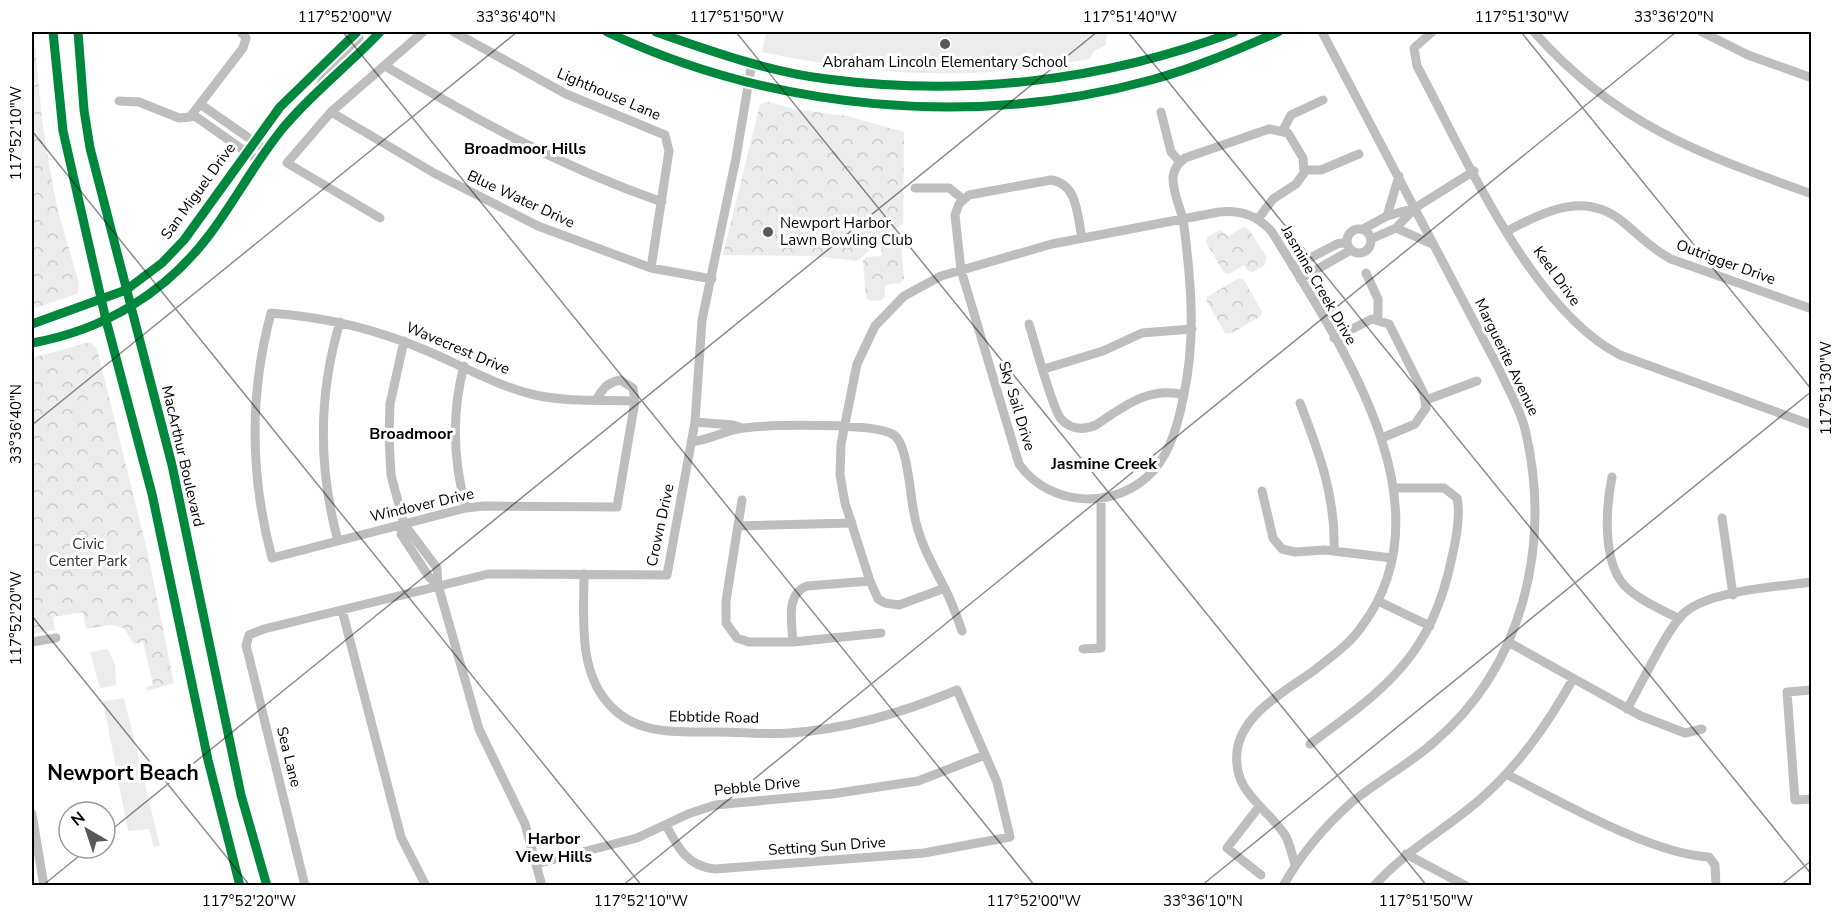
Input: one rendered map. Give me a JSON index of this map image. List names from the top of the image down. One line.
{"streets":{"main road":["San Miguel Drive","MacArthur Boulevard"],"street":["Lighthouse Lane","Blue Water Drive","Outrigger Drive","Keel Drive","Jasmine Creek Drive","Wavecrest Drive","Marguerite Avenue","Sky Sail Drive","Windover Drive","Crown Drive","Ebbtide Road","Sea Lane","Pebble Drive","Setting Sun Drive"]},"crossings":[["Lighthouse Lane","Blue Water Drive"],["San Miguel Drive","MacArthur Boulevard"],["Blue Water Drive","Crown Drive"],["Outrigger Drive","Keel Drive"],["Jasmine Creek Drive","Marguerite Avenue"],["Wavecrest Drive","Windover Drive"],["Crown Drive","Ebbtide Road"],["Crown Drive","Sea Lane"],["Ebbtide Road","Pebble Drive"],["Ebbtide Road","Setting Sun Drive"],["Pebble Drive","Setting Sun Drive"]],"districts":["Broadmoor Hills","Broadmoor","Jasmine Creek","Newport Beach","Harbor View Hills"],"parks":["Civic Center Park"],"places":["Abraham Lincoln Elementary School","Newport Harbor Lawn Bowling Club"],"north":"top left","coordinates":["117°52'00\"W","33°36'40\"N","117°51'50\"W","117°51'40\"W","117°51'30\"W","33°36'20\"N","117°52'10\"W","117°52'20\"W","33°36'10\"N"]}
